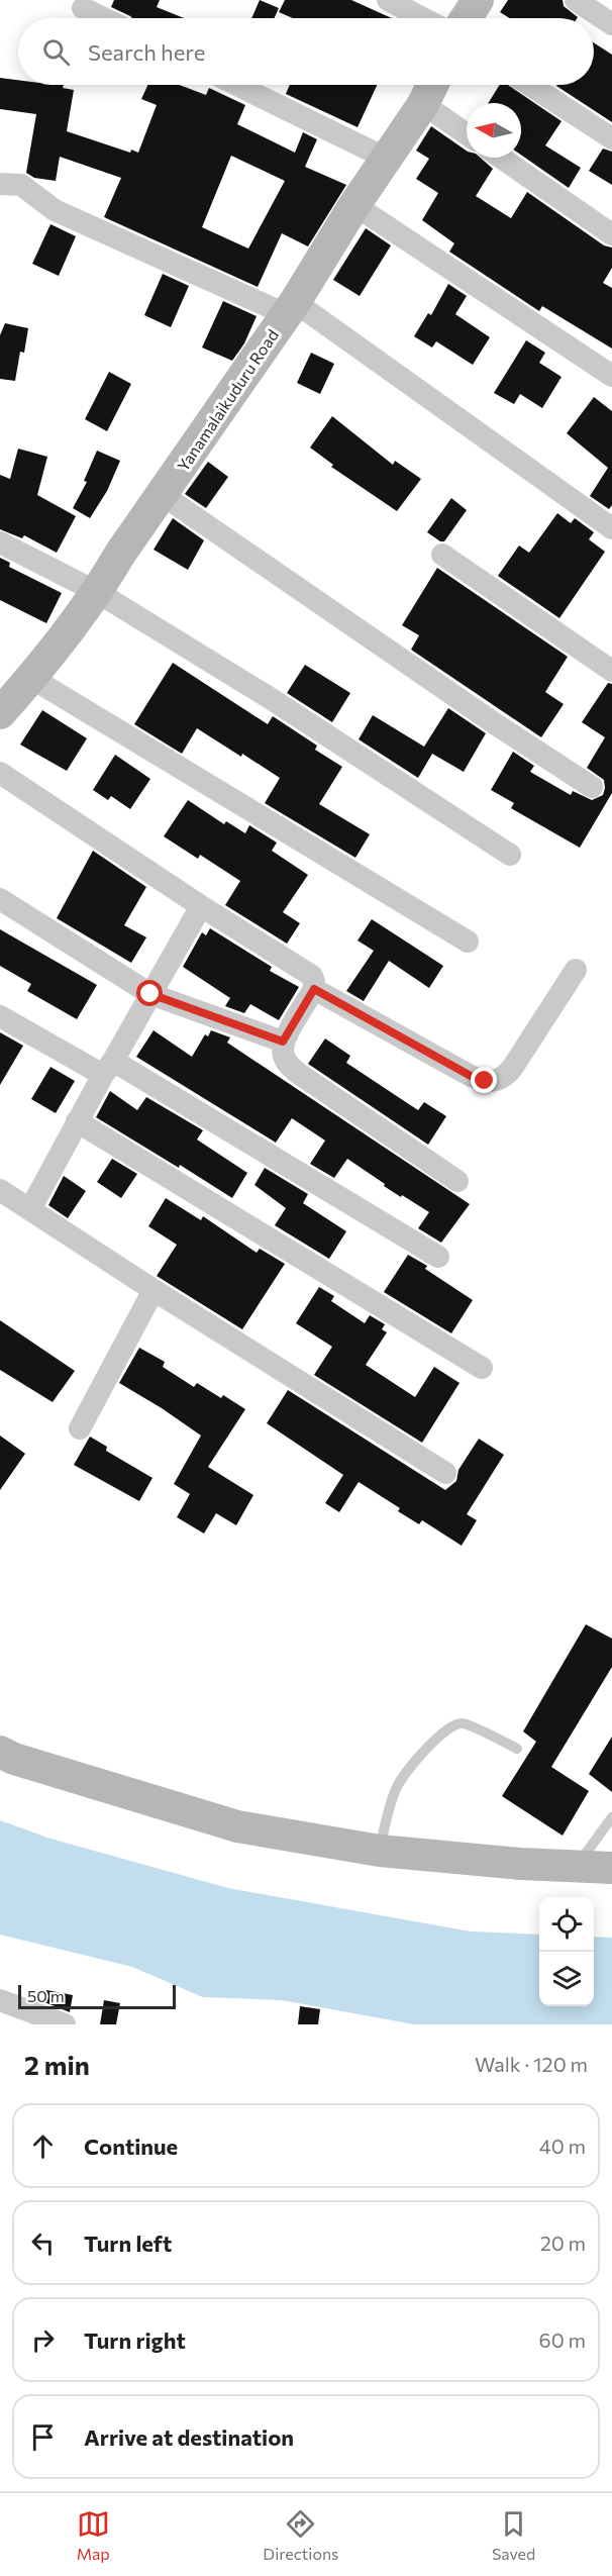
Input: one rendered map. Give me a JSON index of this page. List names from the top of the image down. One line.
{"streets":{"street":["Yanamalaikuduru Road"]},"scale_bar":"50 m","north":"left","page":{"search":"Search here","scale":"50 m","heading":["2 min","Walk · 120 m"],"list":[["Continue","40 m"],["Turn left","20 m"],["Turn right","60 m"],"Arrive at destination"],"nav":["Map","Directions","Saved"]}}
